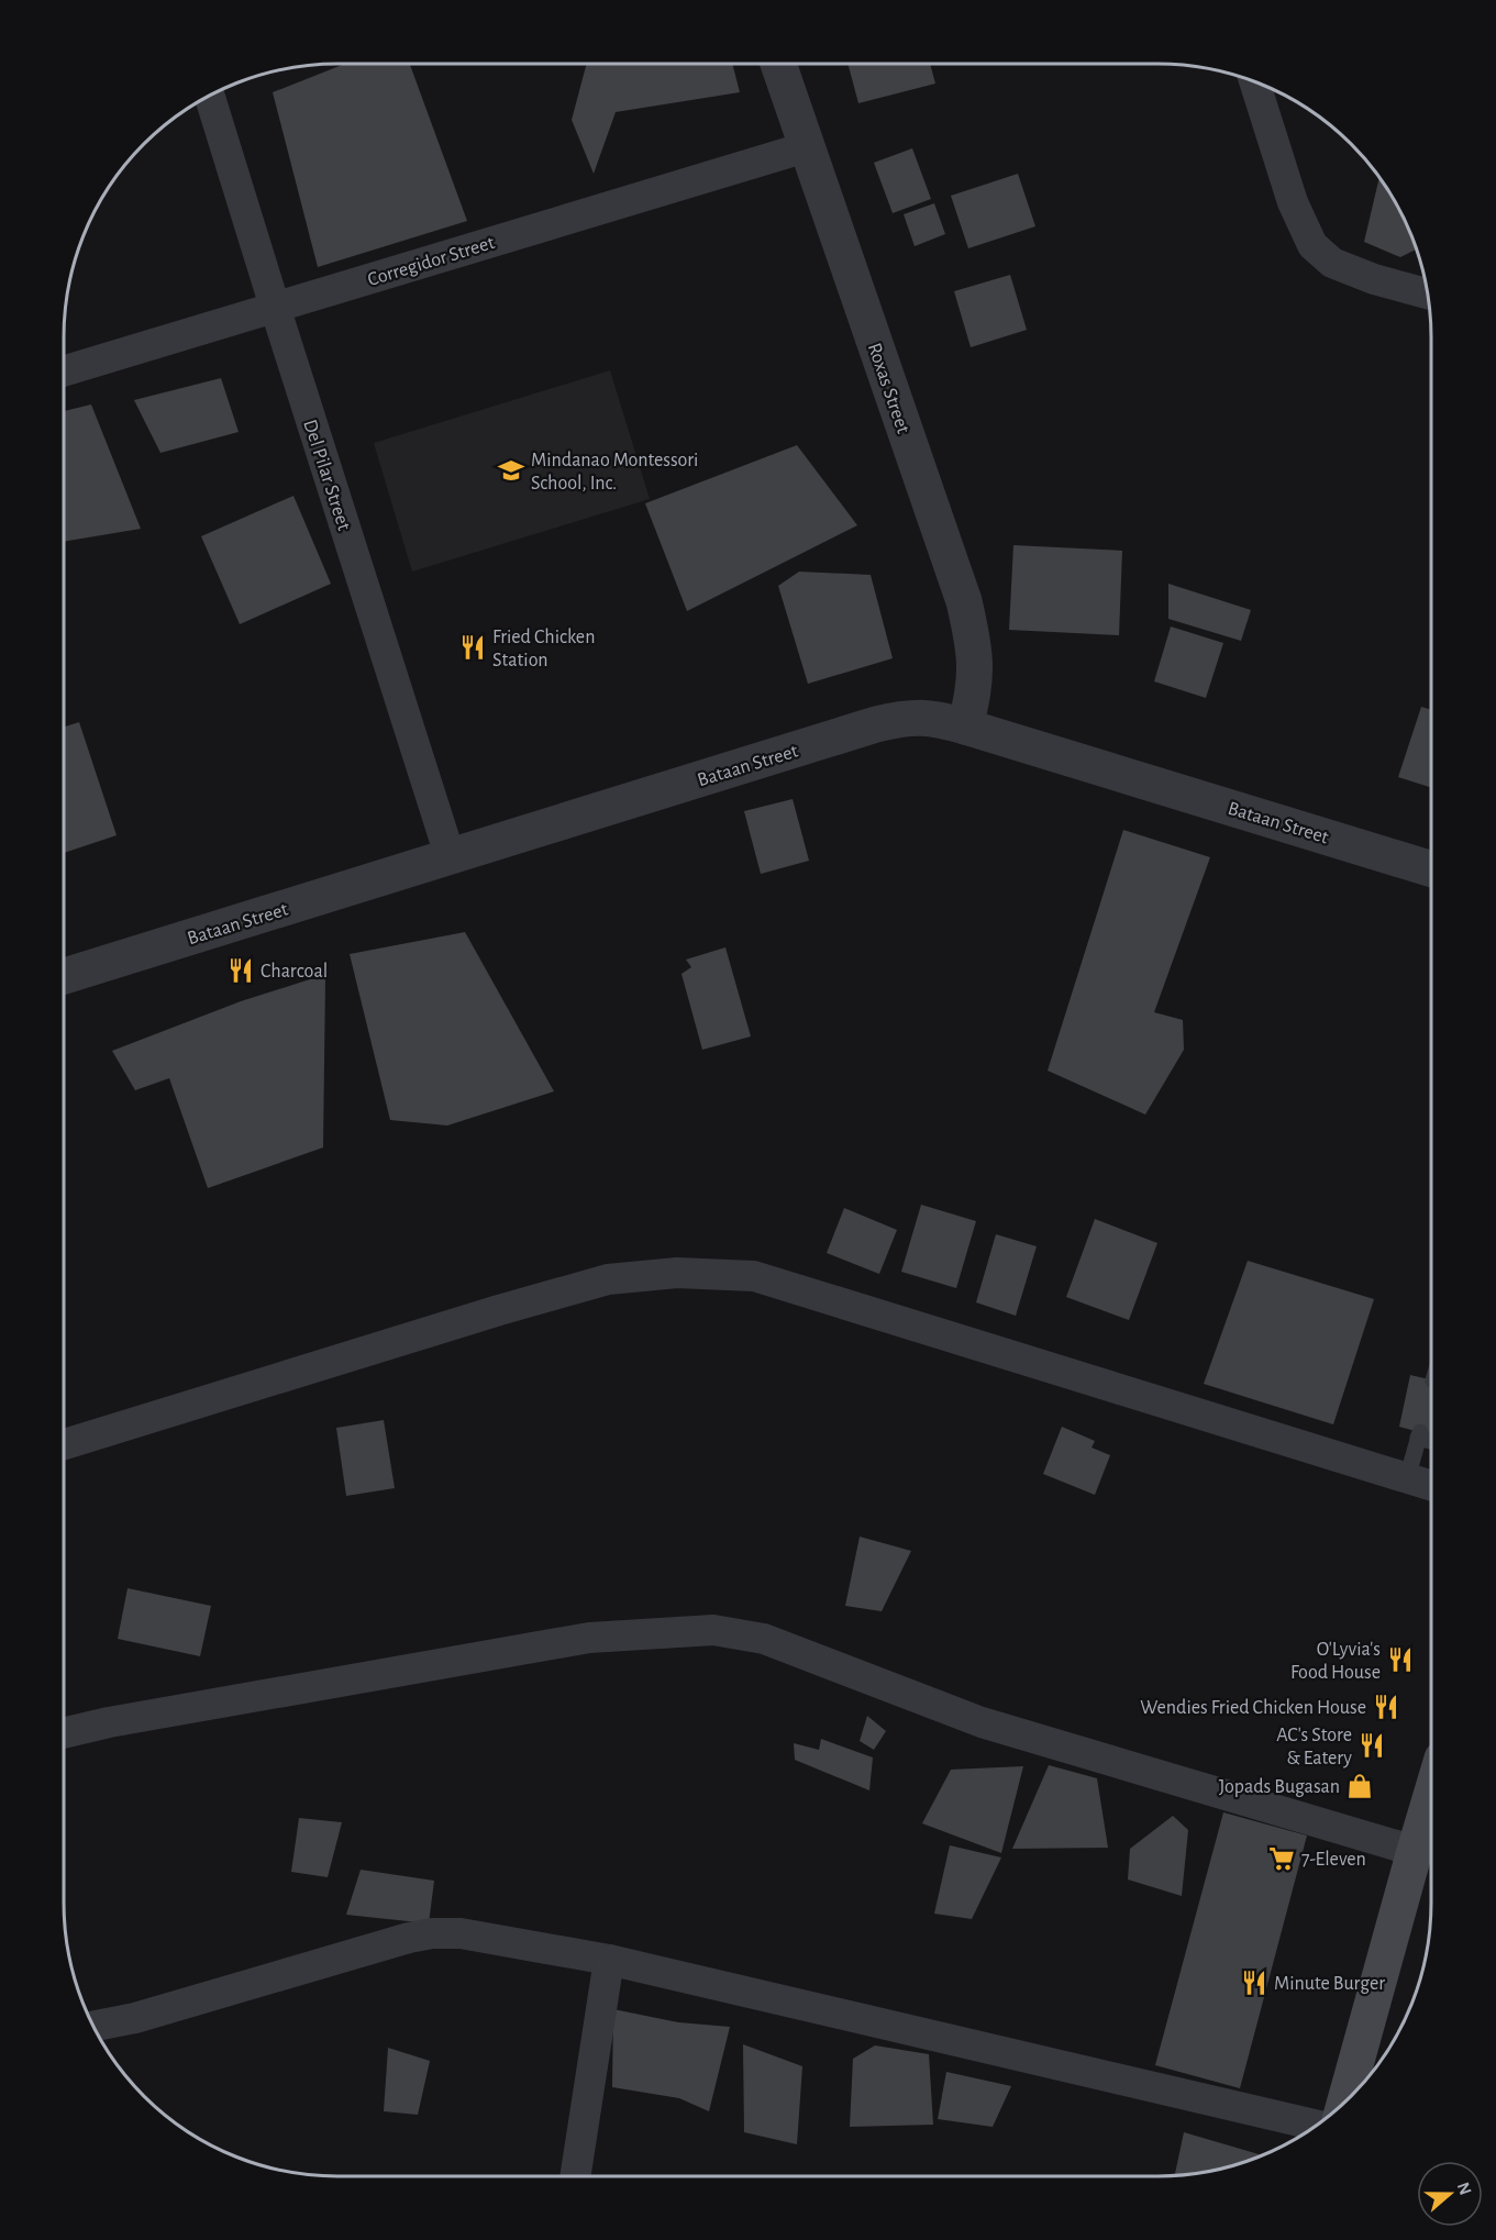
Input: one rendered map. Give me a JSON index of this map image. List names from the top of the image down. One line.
{"streets":{"street":["Corregidor Street","Roxas Street","Del Pilar Street","Bataan Street"]},"crossings":[["Corregidor Street","Roxas Street"],["Corregidor Street","Del Pilar Street"],["Roxas Street","Bataan Street"],["Del Pilar Street","Bataan Street"]],"places":{"school or university":["Mindanao Montessori School, Inc."],"restaurant":["Fried Chicken Station","Charcoal","O'Lyvia's Food House","Wendies Fried Chicken House","AC's Store & Eatery","Minute Burger"],"shop":["Jopads Bugasan"],"supermarket":["7-Eleven"]},"north":"right"}
